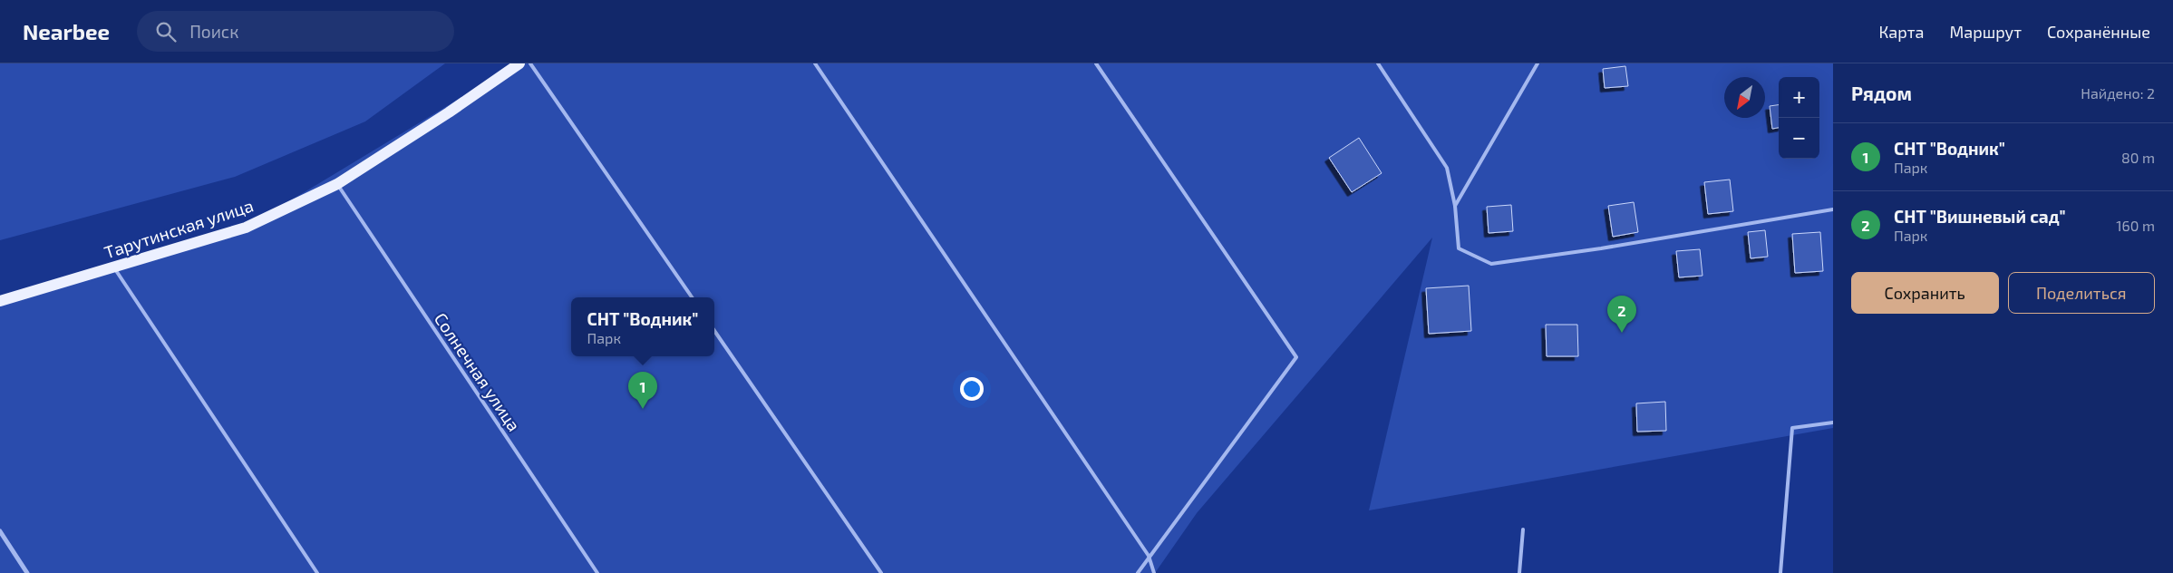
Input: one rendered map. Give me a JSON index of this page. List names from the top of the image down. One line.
{"streets":{"main road":["Тарутинская улица"],"lane":["Солнечная улица"]},"crossings":[["Тарутинская улица","Солнечная улица"]],"north":"bottom left","page":{"header":"Nearbee","search":"Поиск","nav":["Карта","Маршрут","Сохранённые"],"heading":["Рядом","Найдено: 2"],"map_buttons":["+","−"],"list":[{"mark":"1","name":"СНТ \"Водник\"","note":"Парк","value":"80 m"},{"mark":"2","name":"СНТ \"Вишневый сад\"","note":"Парк","value":"160 m"}],"buttons":["Сохранить","Поделиться"],"pins":["2","1"],"popup":["СНТ \"Водник\"","Парк"]}}
